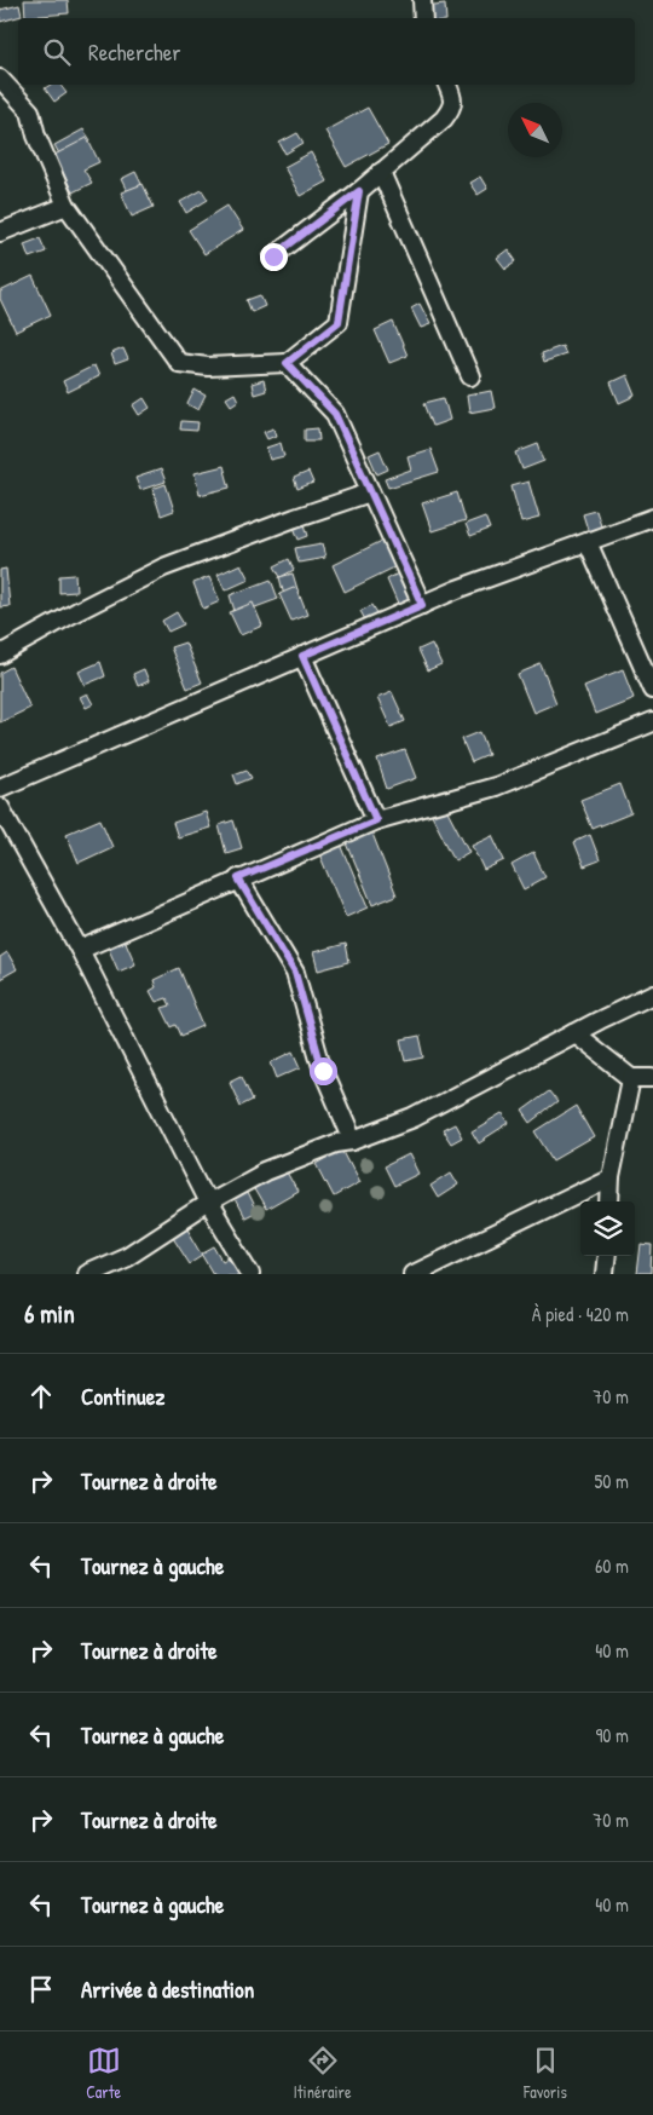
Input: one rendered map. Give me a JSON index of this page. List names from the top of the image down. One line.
{"north":"top left","page":{"search":"Rechercher","heading":["6 min","À pied · 420 m"],"list":[["Continuez","70 m"],["Tournez à droite","50 m"],["Tournez à gauche","60 m"],["Tournez à droite","40 m"],["Tournez à gauche","90 m"],["Tournez à droite","70 m"],["Tournez à gauche","40 m"],"Arrivée à destination"],"nav":["Carte","Itinéraire","Favoris"]}}
